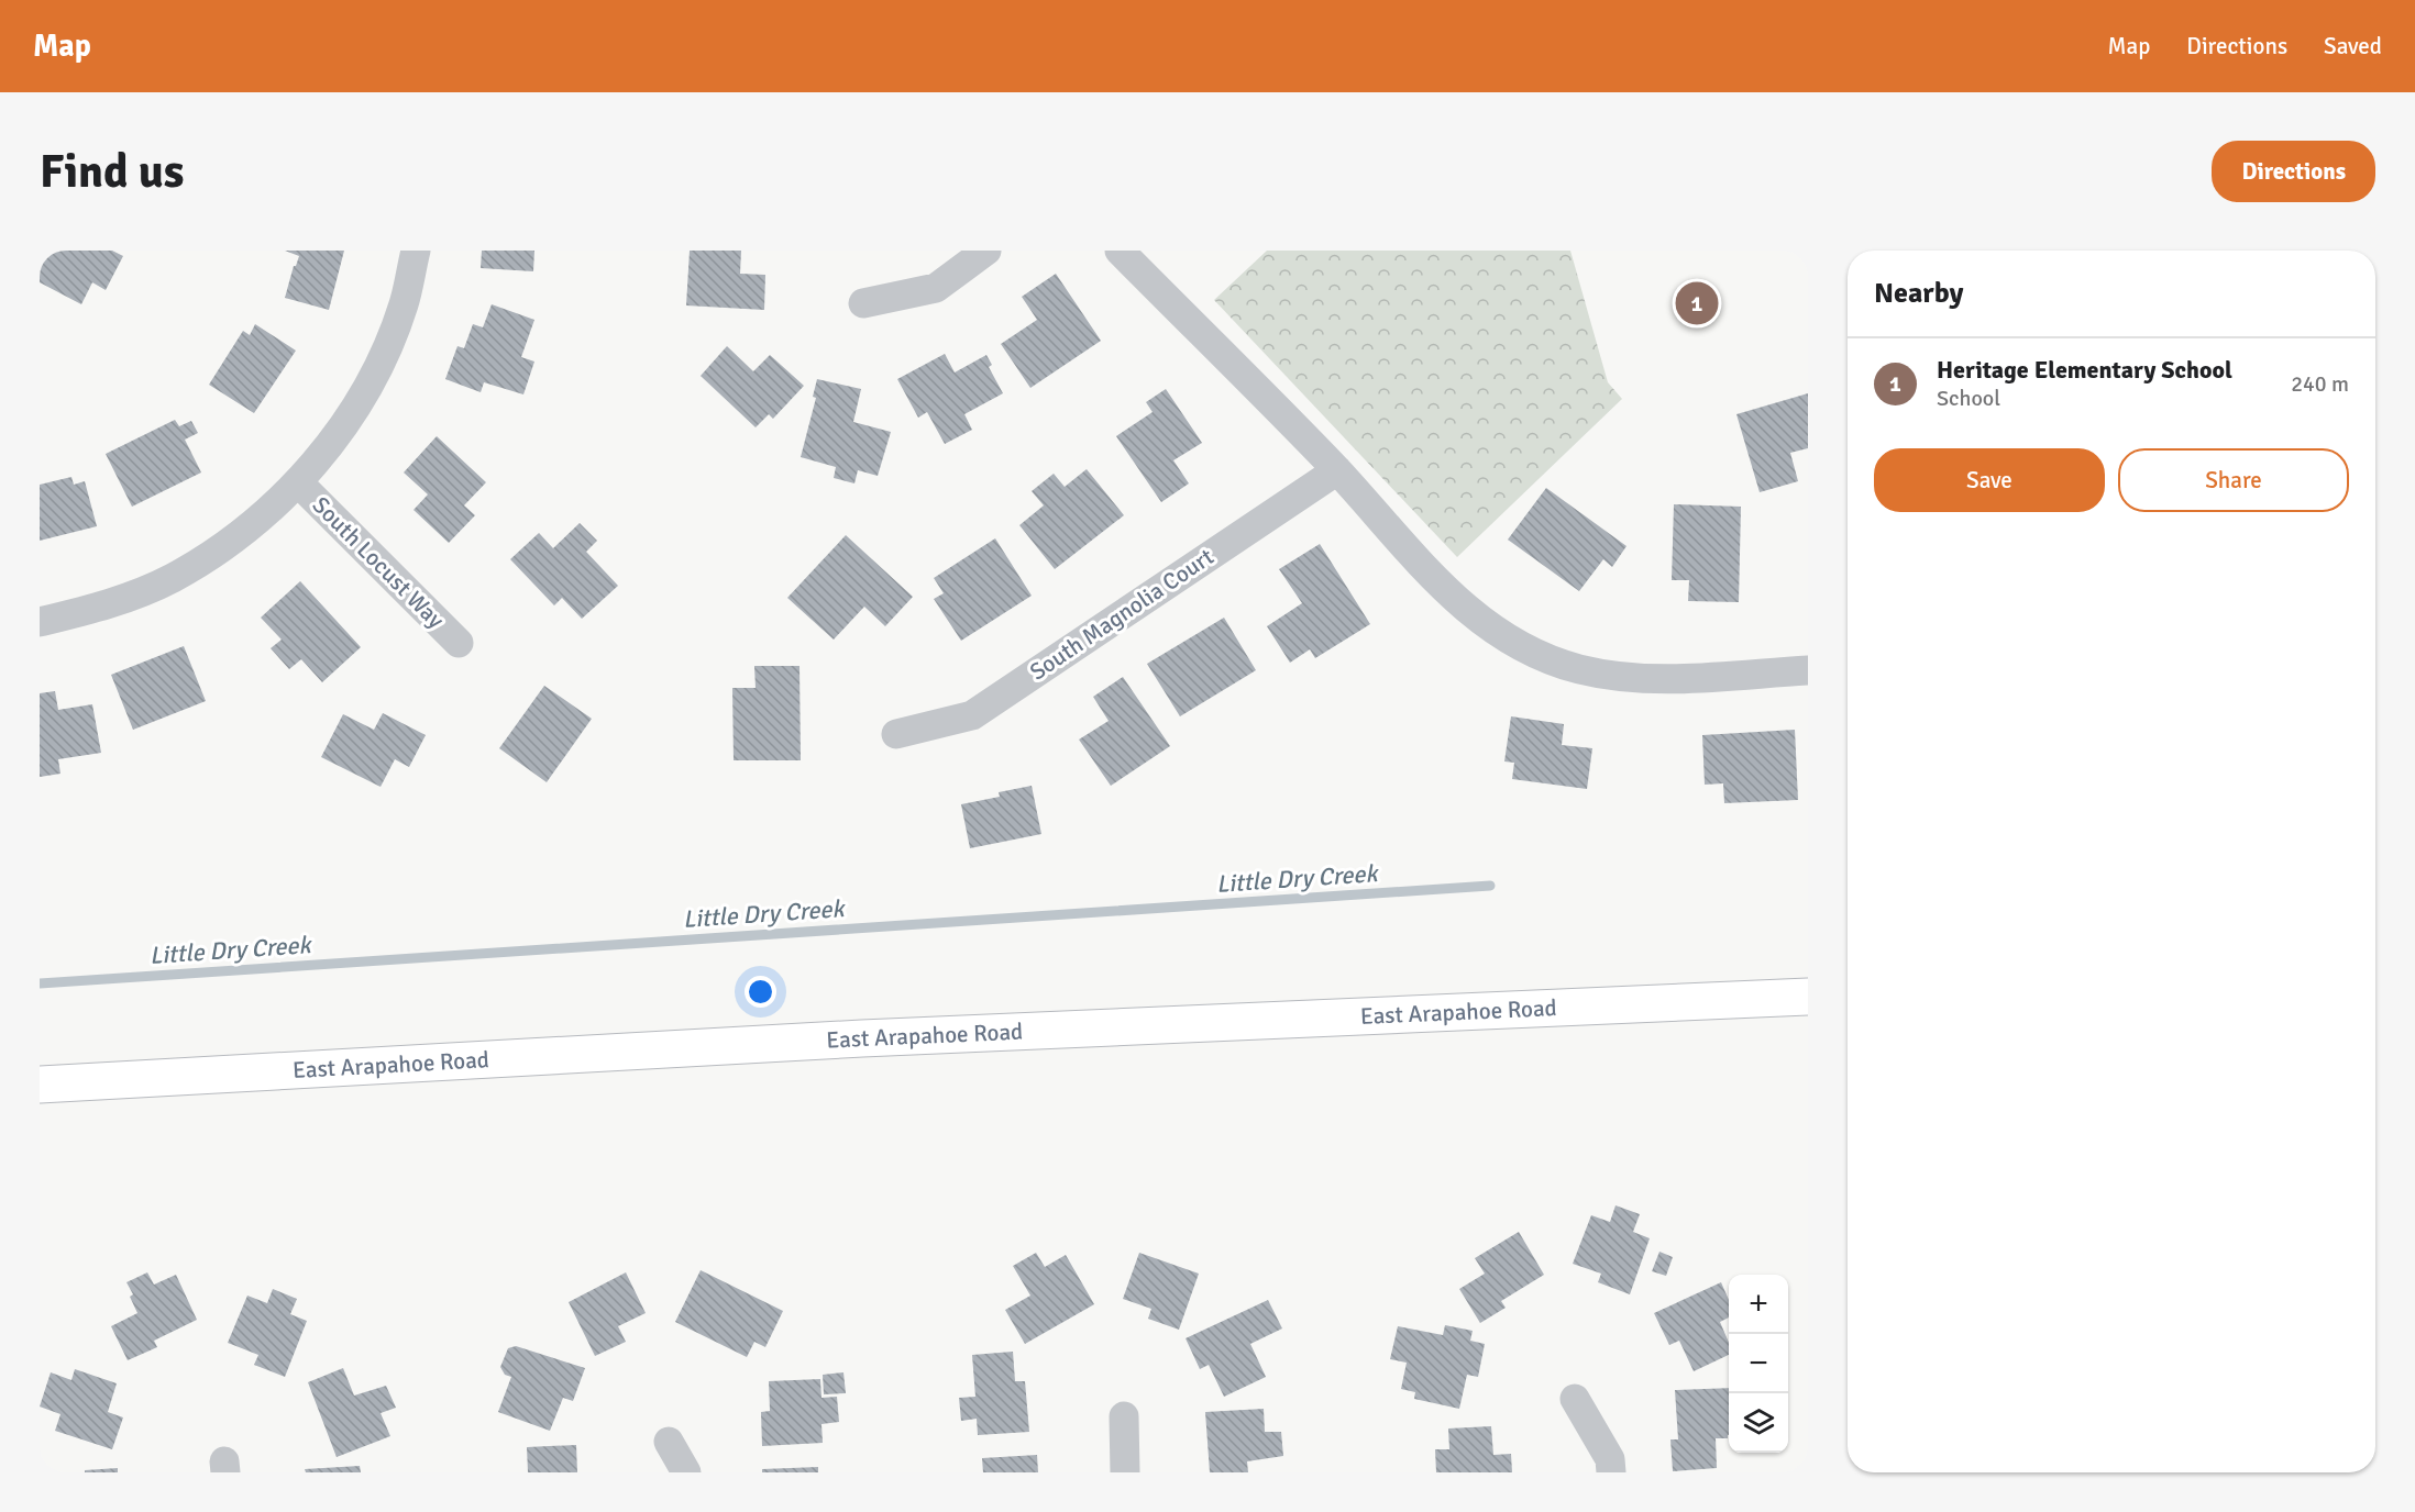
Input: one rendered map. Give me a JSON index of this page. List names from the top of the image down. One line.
{"streets":{"main road":["East Arapahoe Road"],"street":["South Locust Way","South Magnolia Court"]},"water":["Little Dry Creek"],"page":{"header":"Map","nav":["Map","Directions","Saved"],"buttons":["Directions",["Save","Share"]],"title":"Find us","heading":"Nearby","pins":"1","list":[{"mark":"1","name":"Heritage Elementary School","note":"School","value":"240 m"}],"map_buttons":["+","−"]}}
